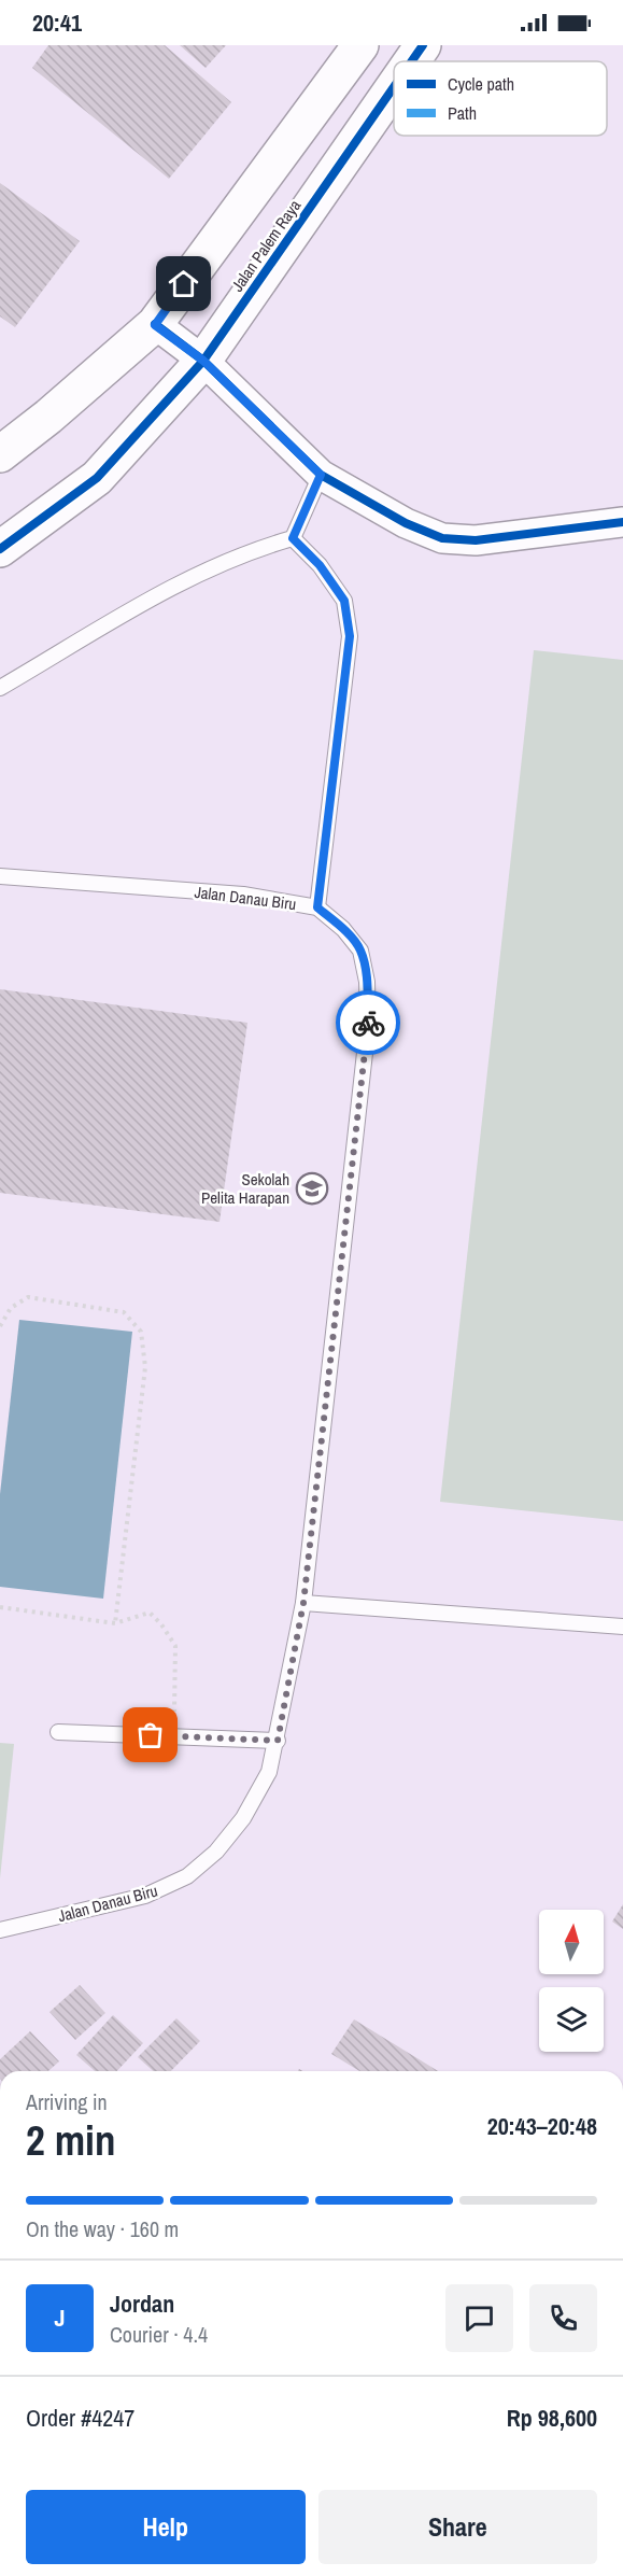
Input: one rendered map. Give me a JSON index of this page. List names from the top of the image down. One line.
{"streets":{"street":["Jalan Palem Raya"],"lane":["Jalan Danau Biru"]},"places":{"school or university":["Sekolah Pelita Harapan"]},"legend":["Cycle path","Path"],"north":"top","page":{"status":"20:41","heading":["2 min","Arriving in","20:43–20:48"],"panel":["Jordan","Courier · 4.4","Order #4247","Rp 98,600"],"bar":"On the way · 160 m","round":"J","buttons":["Help","Share"]}}
